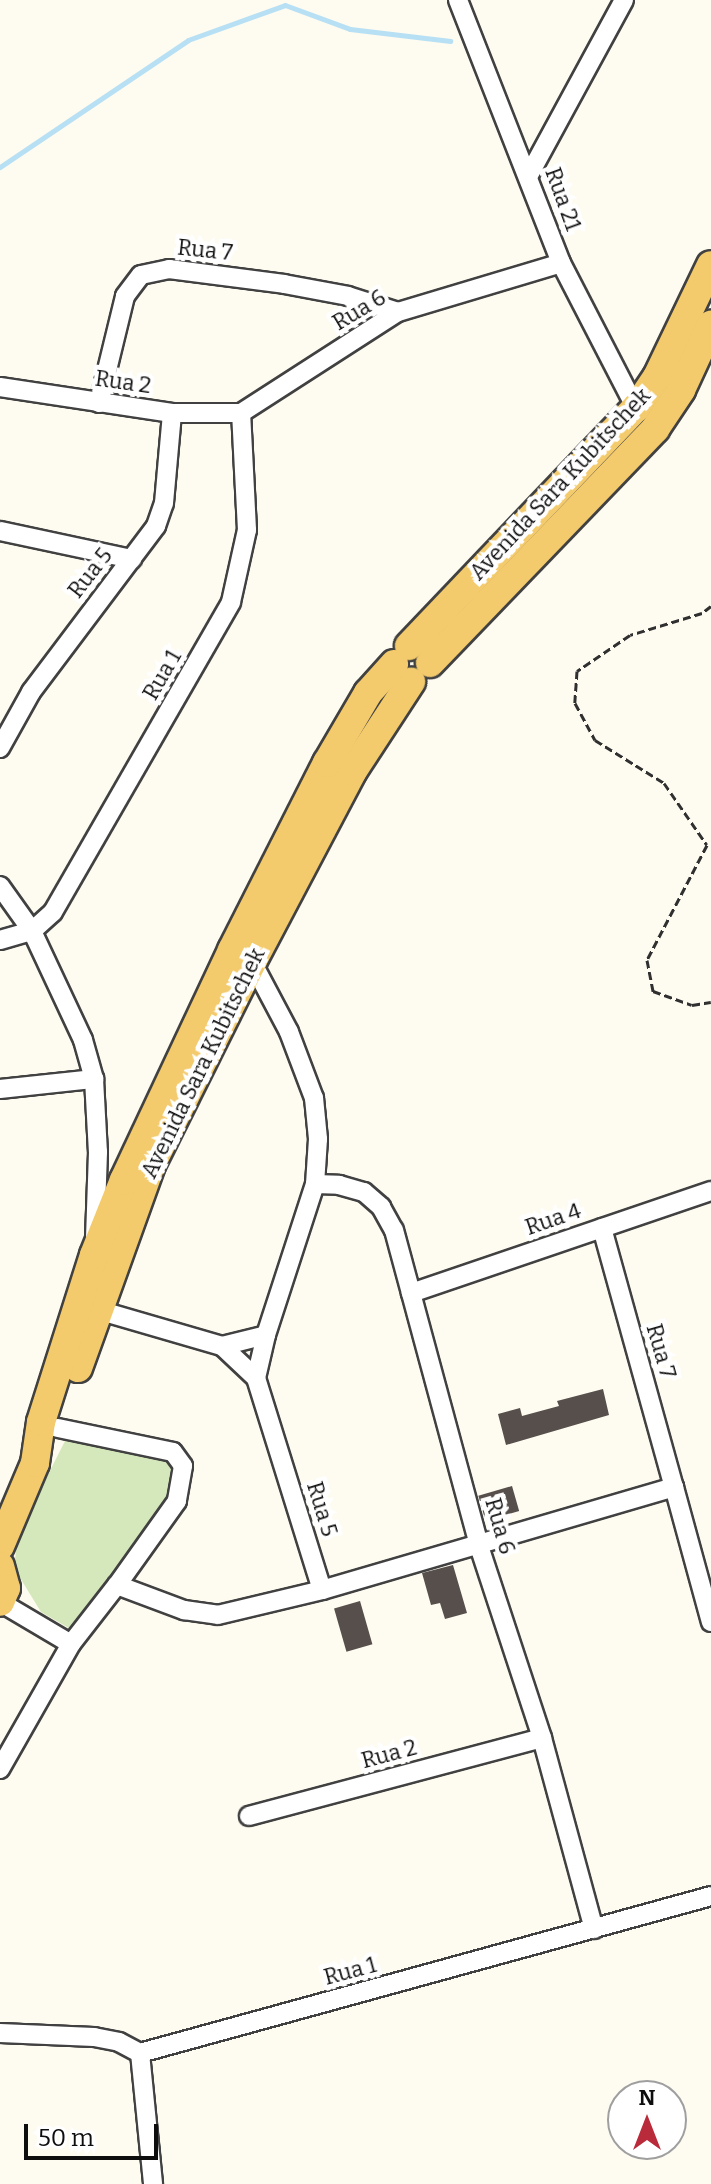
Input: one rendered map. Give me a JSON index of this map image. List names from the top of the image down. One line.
{"streets":{"main road":["Avenida Sara Kubitschek"],"street":["Rua 21","Rua 7","Rua 6","Rua 2","Rua 5","Rua 1","Rua 4"]},"crossings":[["Rua 21","Rua 6"],["Rua 21","Avenida Sara Kubitschek"],["Rua 7","Rua 6"],["Rua 7","Rua 2"],["Rua 7","Rua 4"],["Rua 6","Rua 2"],["Rua 6","Rua 1"],["Rua 6","Rua 4"],["Rua 2","Rua 5"],["Rua 2","Rua 1"]],"scale_bar":"50 m","north":"top"}
